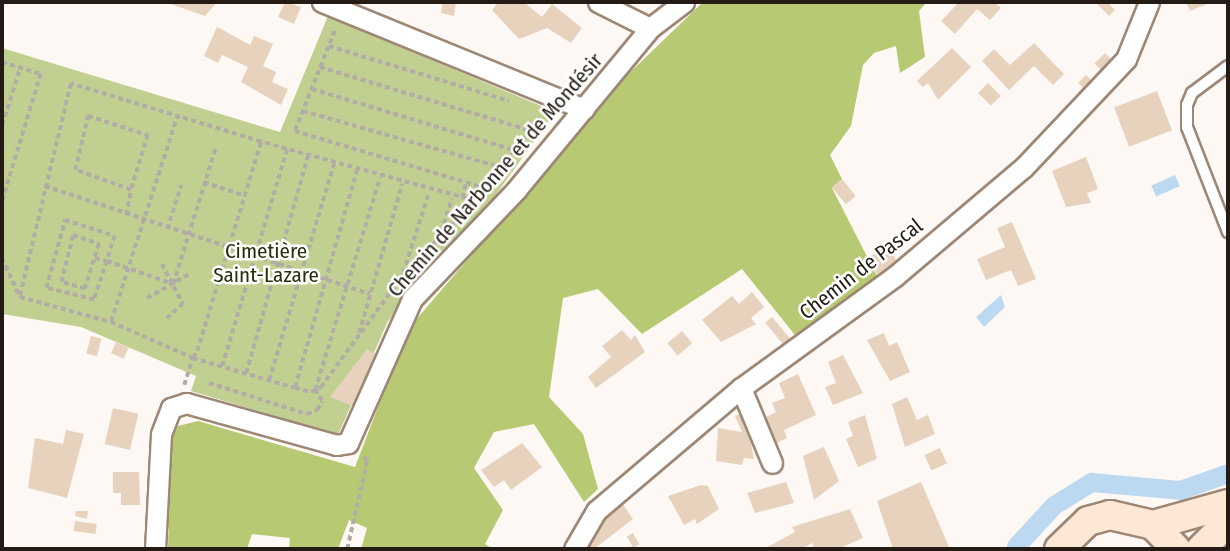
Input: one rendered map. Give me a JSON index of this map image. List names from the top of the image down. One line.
{"streets":{"street":["Chemin de Narbonne et de Mondésir","Chemin de Pascal"]},"parks":["Cimetière Saint-Lazare"]}
